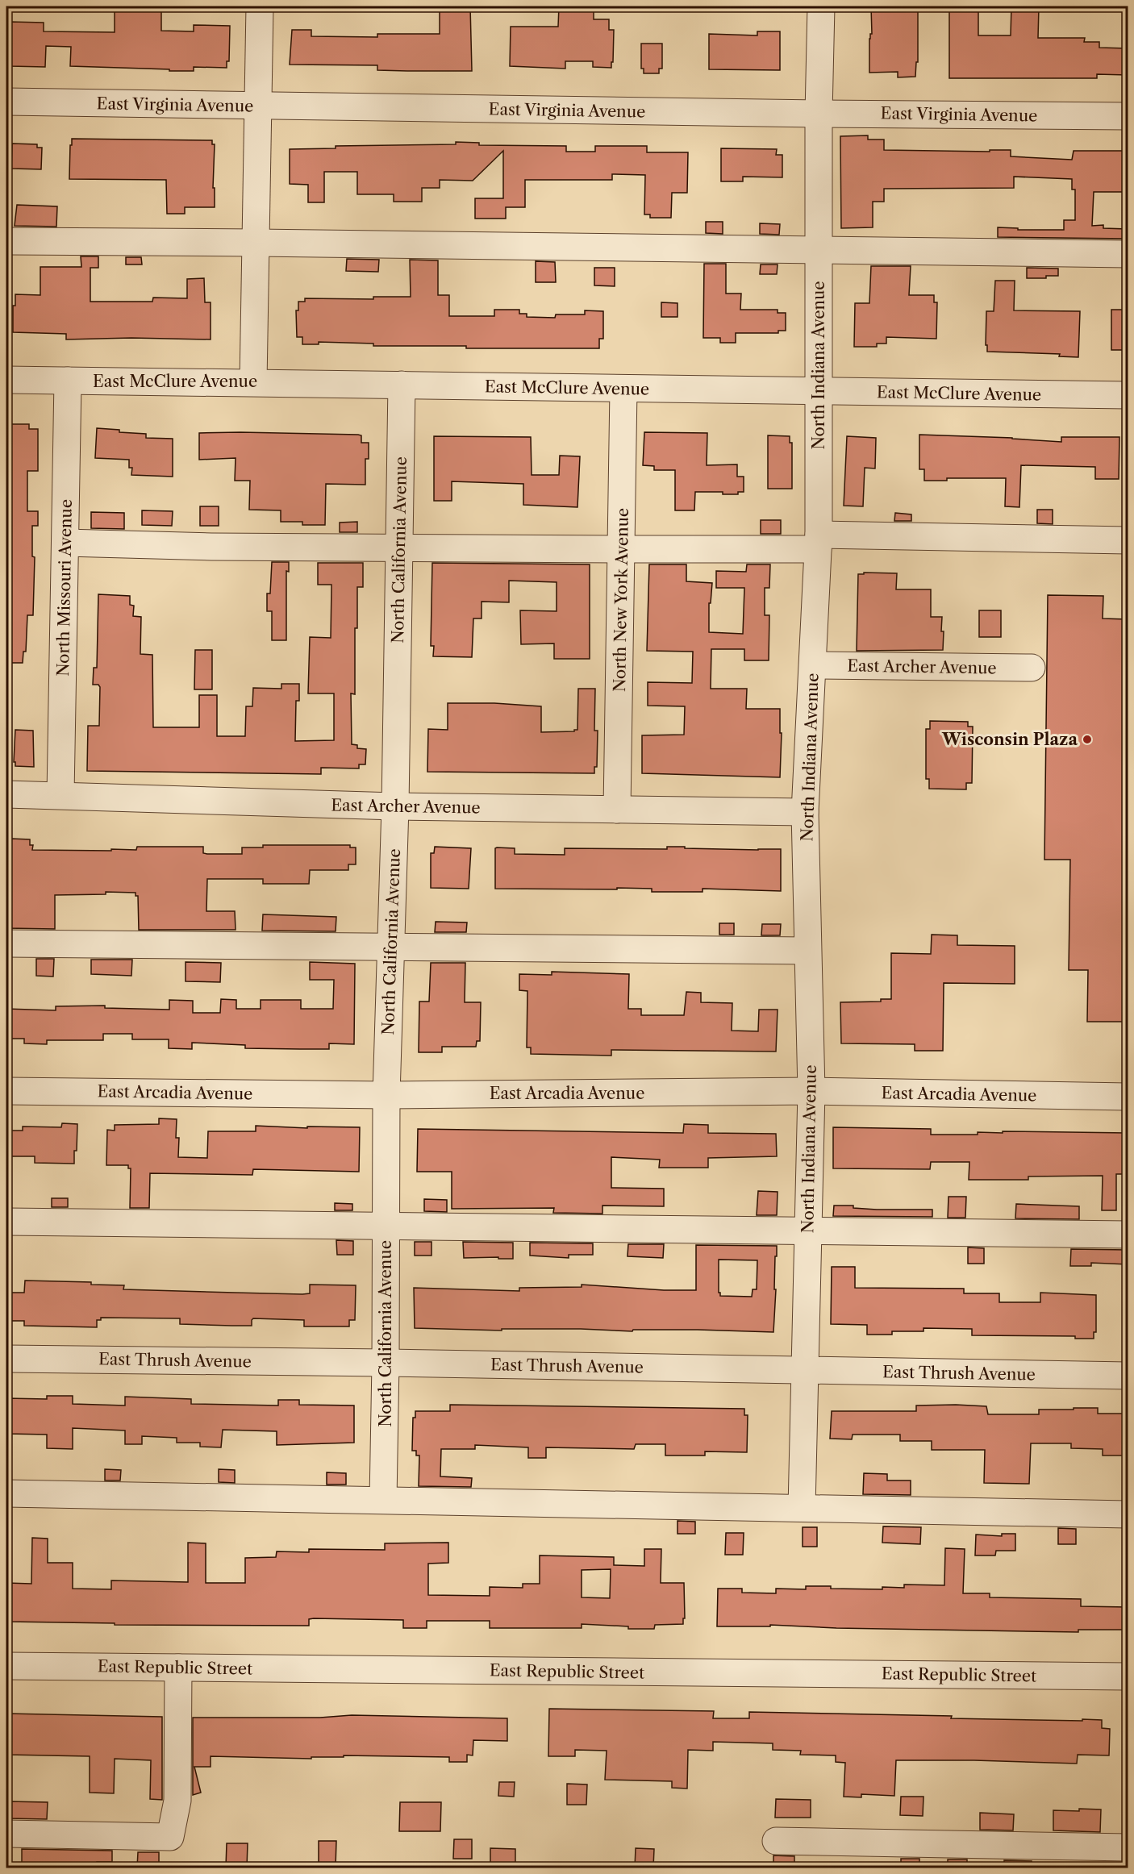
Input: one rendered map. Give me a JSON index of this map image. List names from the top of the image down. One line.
{"streets":{"street":["East Virginia Avenue","North Indiana Avenue","East McClure Avenue","North California Avenue","North Missouri Avenue","North New York Avenue","East Archer Avenue","East Arcadia Avenue","East Thrush Avenue","East Republic Street"]},"crossings":[["East Virginia Avenue","North Indiana Avenue"],["North Indiana Avenue","East McClure Avenue"],["North Indiana Avenue","East Archer Avenue"],["North Indiana Avenue","East Arcadia Avenue"],["North Indiana Avenue","East Thrush Avenue"],["East McClure Avenue","North California Avenue"],["East McClure Avenue","North Missouri Avenue"],["East McClure Avenue","North New York Avenue"],["North California Avenue","East Archer Avenue"],["North California Avenue","East Arcadia Avenue"],["North California Avenue","East Thrush Avenue"],["North Missouri Avenue","East Archer Avenue"],["North New York Avenue","East Archer Avenue"]],"places":["Wisconsin Plaza"]}
